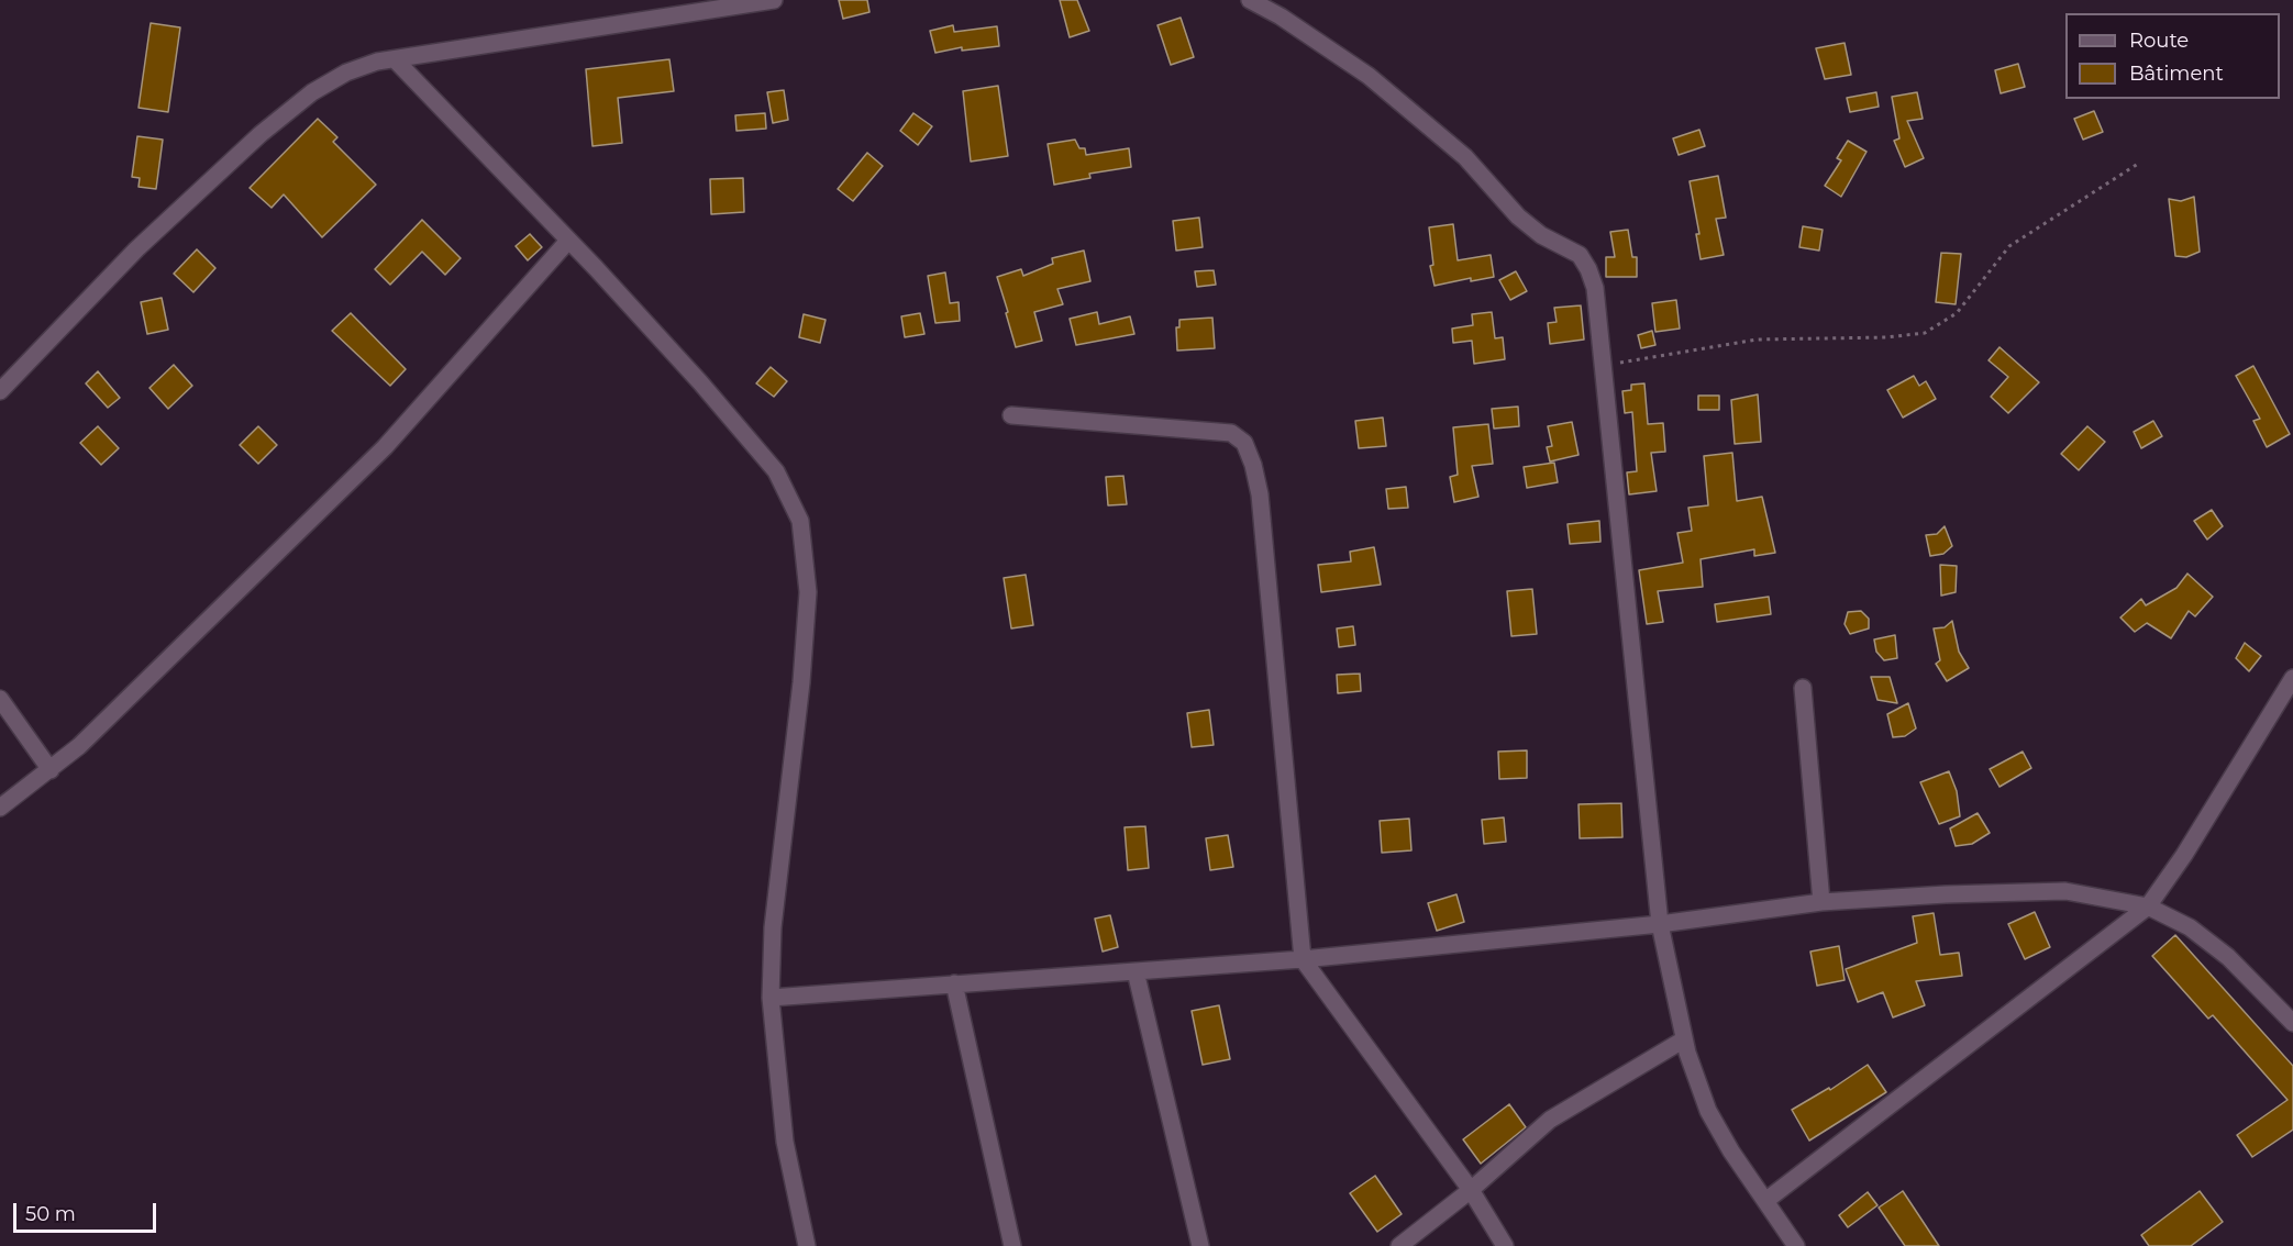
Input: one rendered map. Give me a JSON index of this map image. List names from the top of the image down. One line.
{"legend":["Route","Bâtiment"],"scale_bar":"50 m"}
